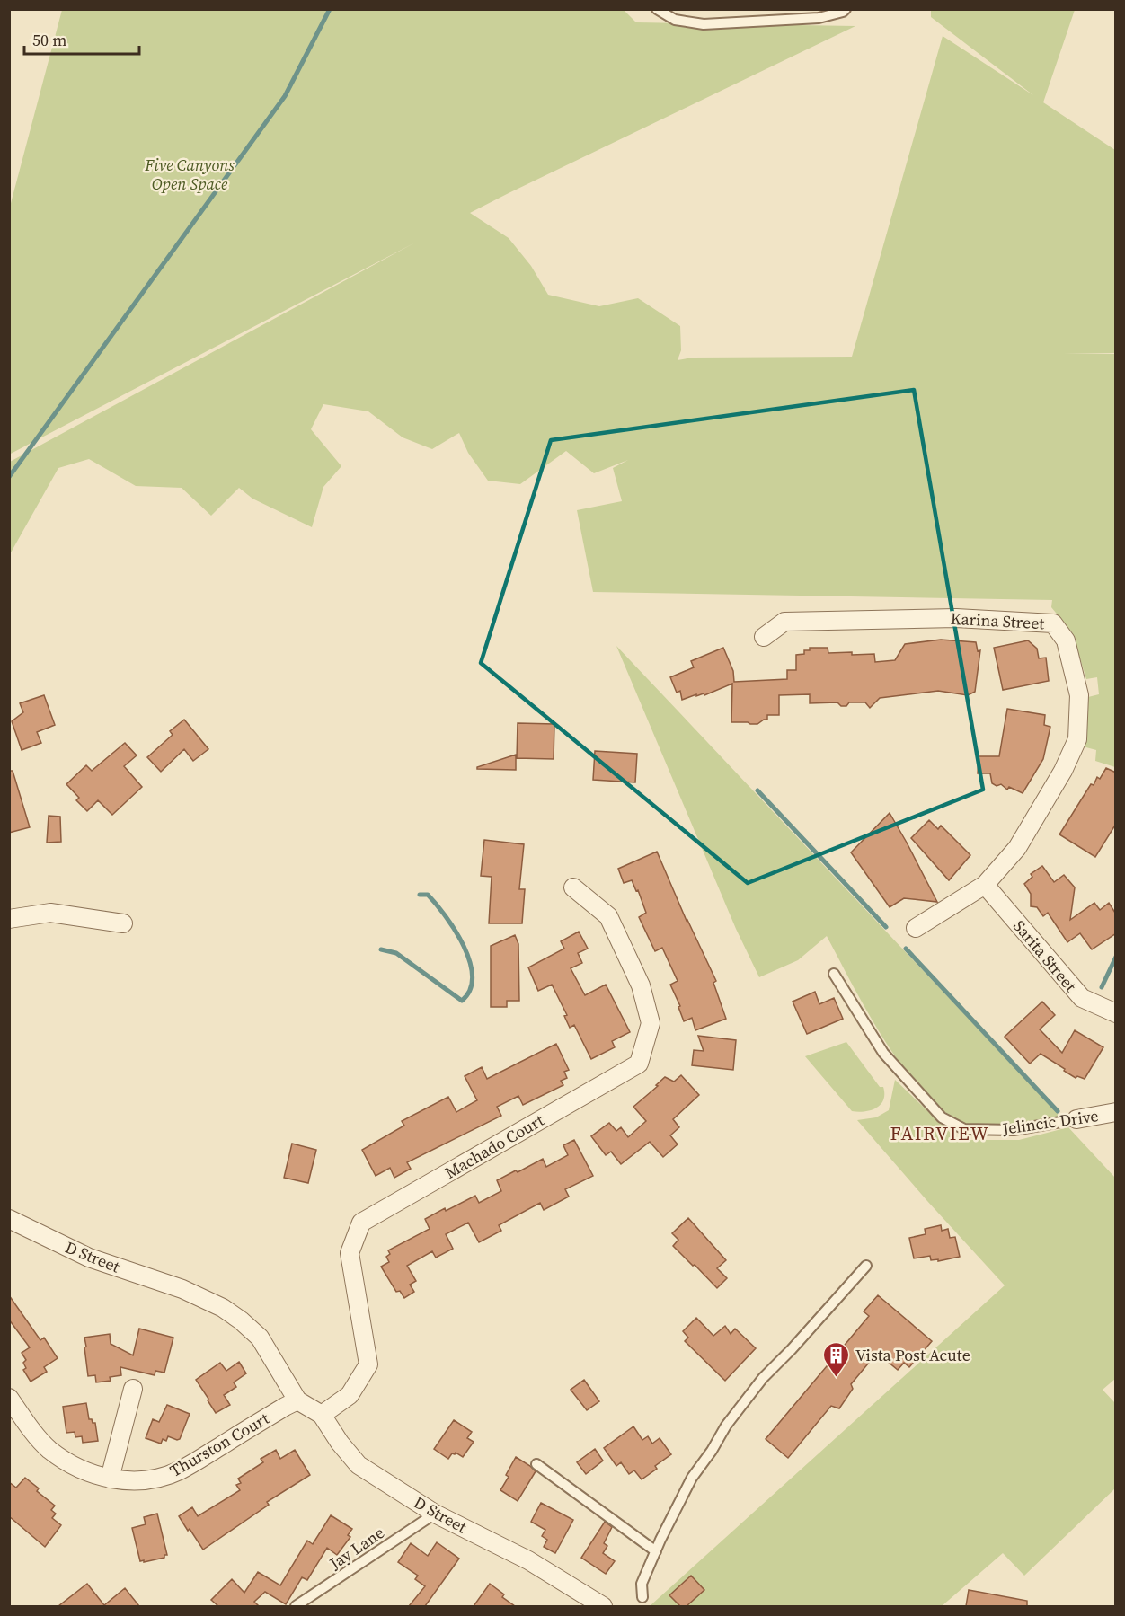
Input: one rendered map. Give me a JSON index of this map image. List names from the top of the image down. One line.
{"streets":{"street":["Karina Street","Sarita Street","Jelincic Drive","Machado Court","D Street","Thurston Court"],"lane":["Jay Lane"]},"crossings":[["Karina Street","Sarita Street"],["Machado Court","D Street"],["D Street","Thurston Court"],["D Street","Jay Lane"]],"districts":["FAIRVIEW"],"parks":["Five Canyons Open Space"],"places":{"building":["Vista Post Acute"]},"scale_bar":"50 m"}
